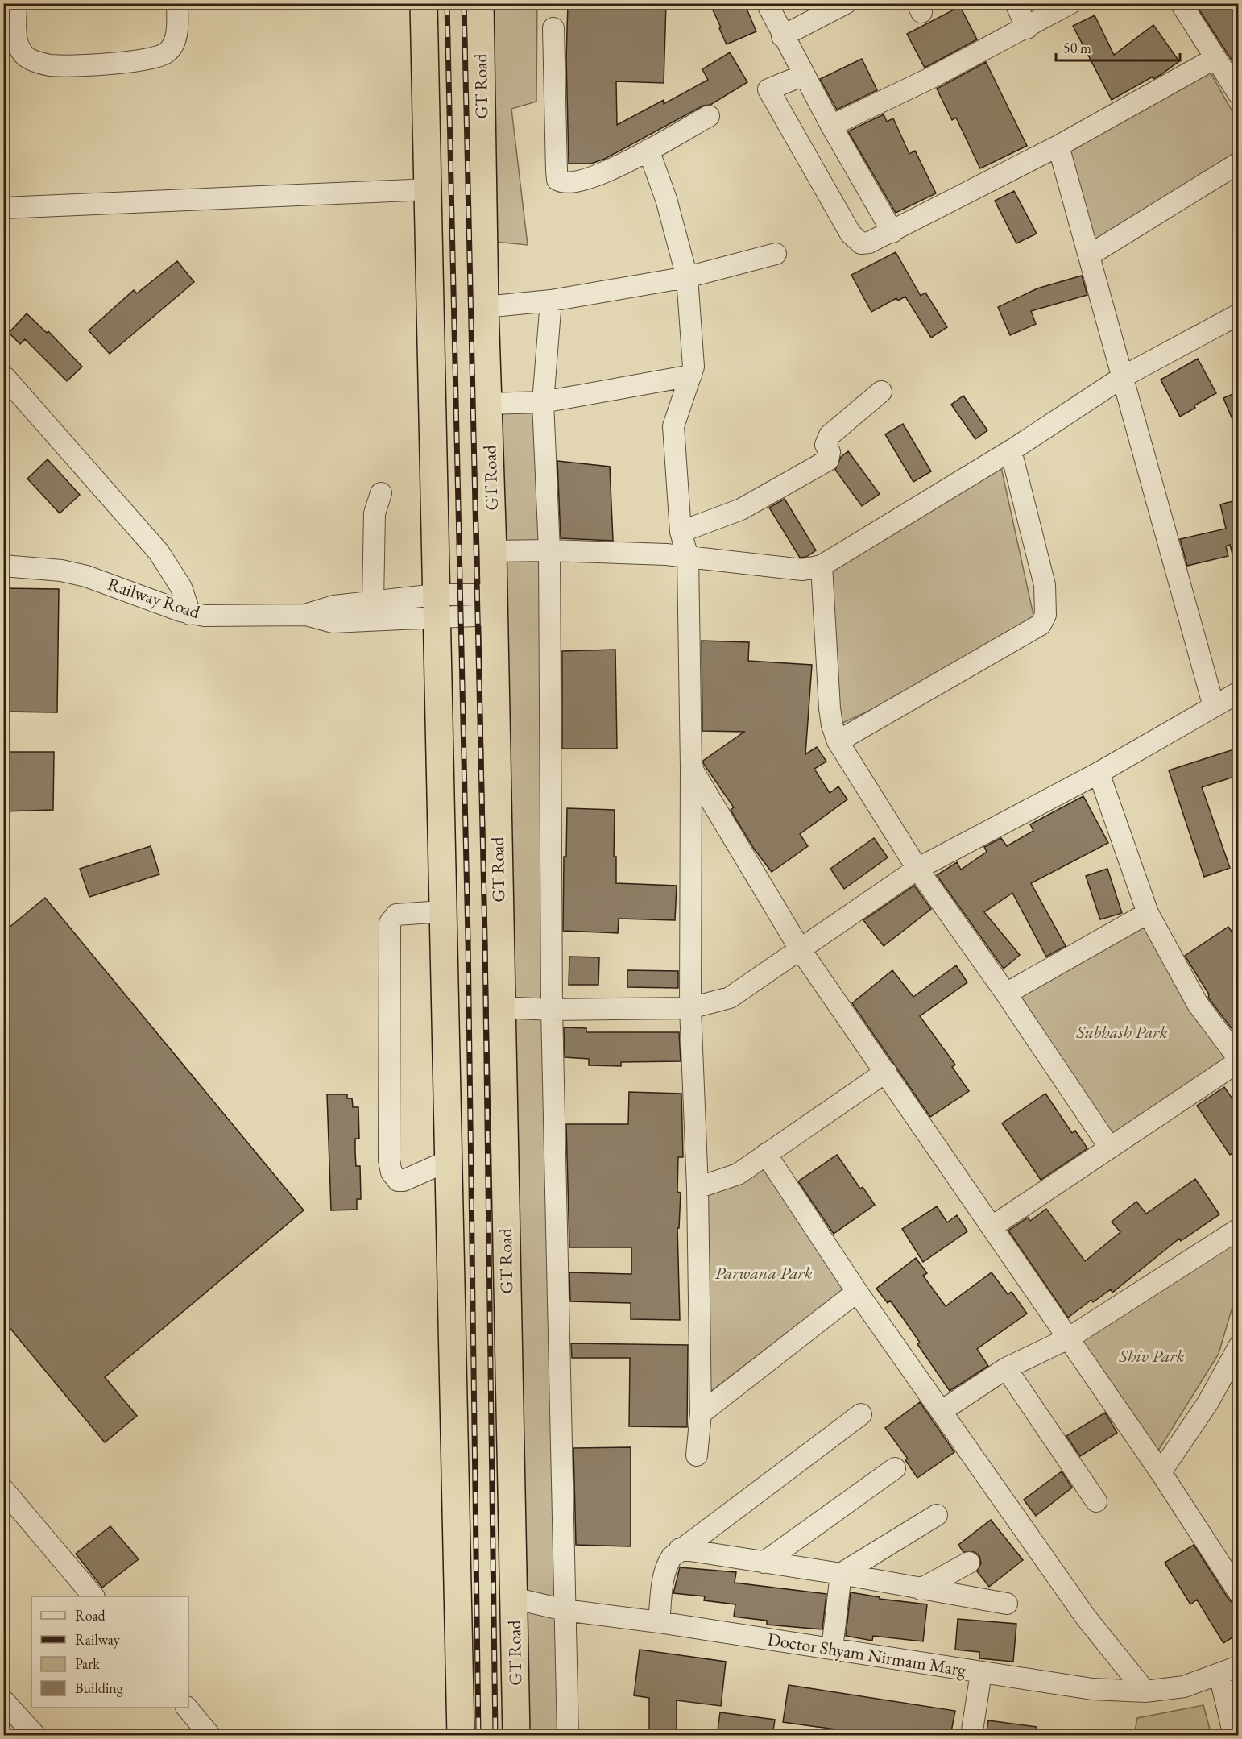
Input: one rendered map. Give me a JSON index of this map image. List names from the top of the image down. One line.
{"streets":{"highway":["GT Road"],"street":["Railway Road","Doctor Shyam Nirmam Marg"]},"crossings":[["GT Road","Railway Road"],["GT Road","Doctor Shyam Nirmam Marg"]],"parks":["Subhash Park","Parwana Park","Shiv Park"],"legend":["Road","Railway","Park","Building"],"scale_bar":"50 m"}
